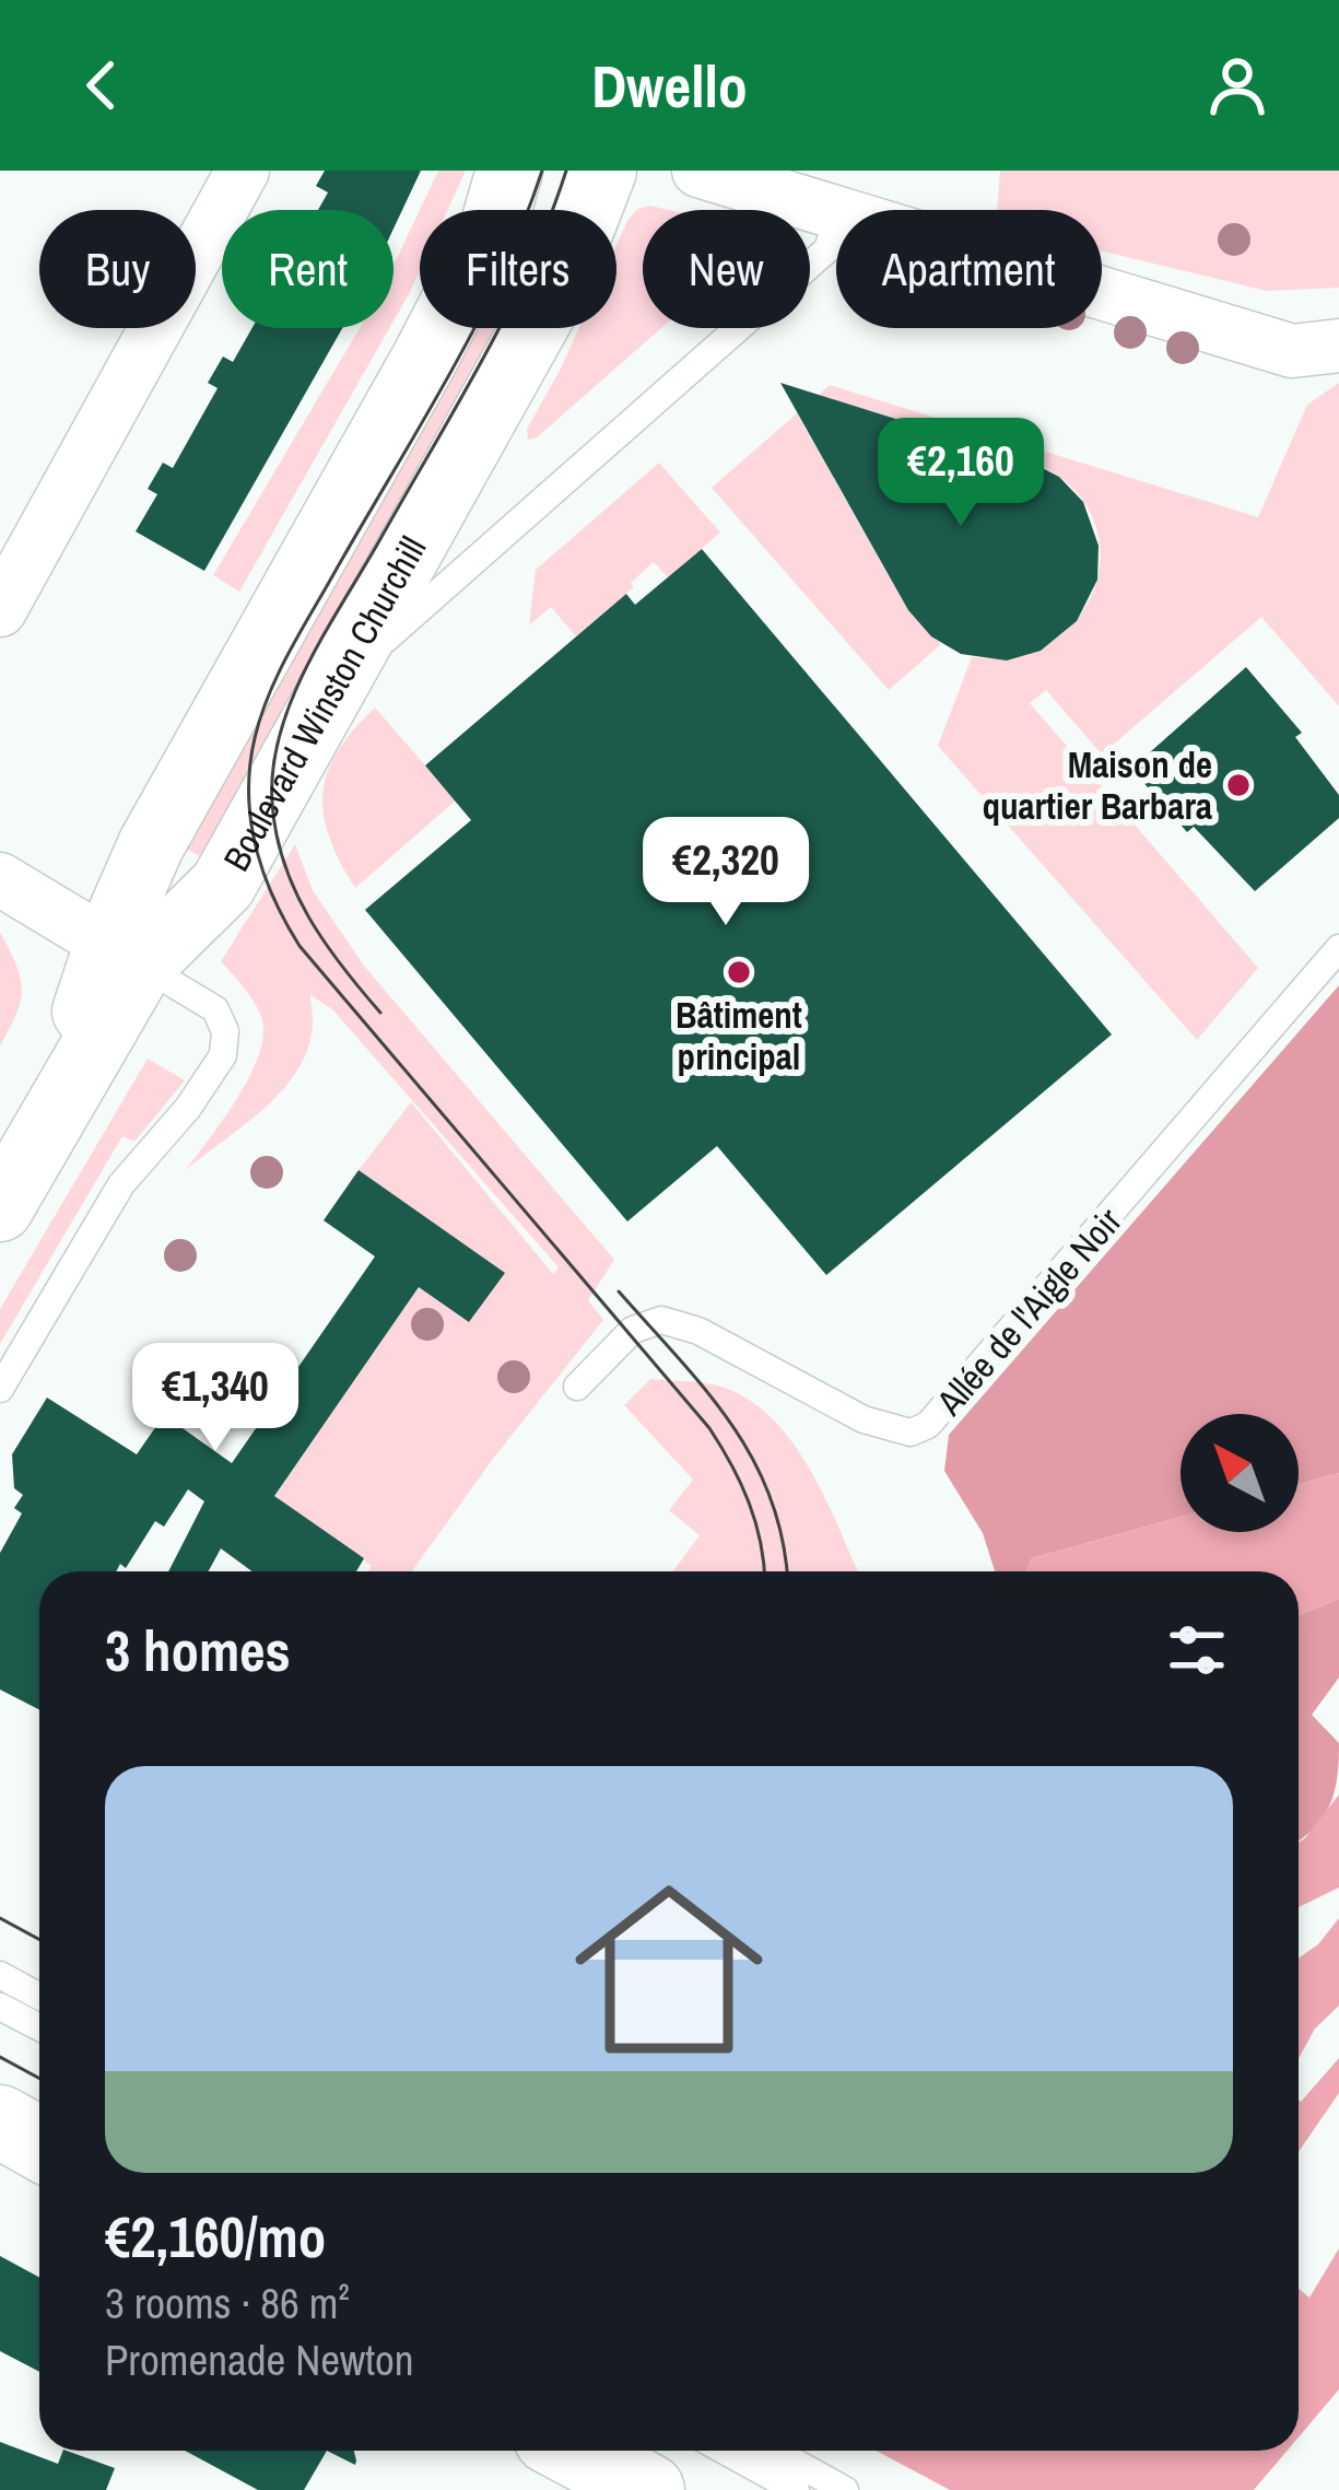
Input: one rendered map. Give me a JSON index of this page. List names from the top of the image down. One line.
{"streets":{"street":["Boulevard Winston Churchill"],"lane":["Allée de l'Aigle Noir"]},"places":["Maison de quartier Barbara","Bâtiment principal"],"north":"top left","page":{"header":"Dwello","chip":["Buy","Rent","Filters","New","Apartment"],"price":["€2,160","€2,320","€1,340"],"heading":"3 homes","list":[{"name":"€2,160/mo","note":"3 rooms · 86 m² · Promenade Newton"}]}}
